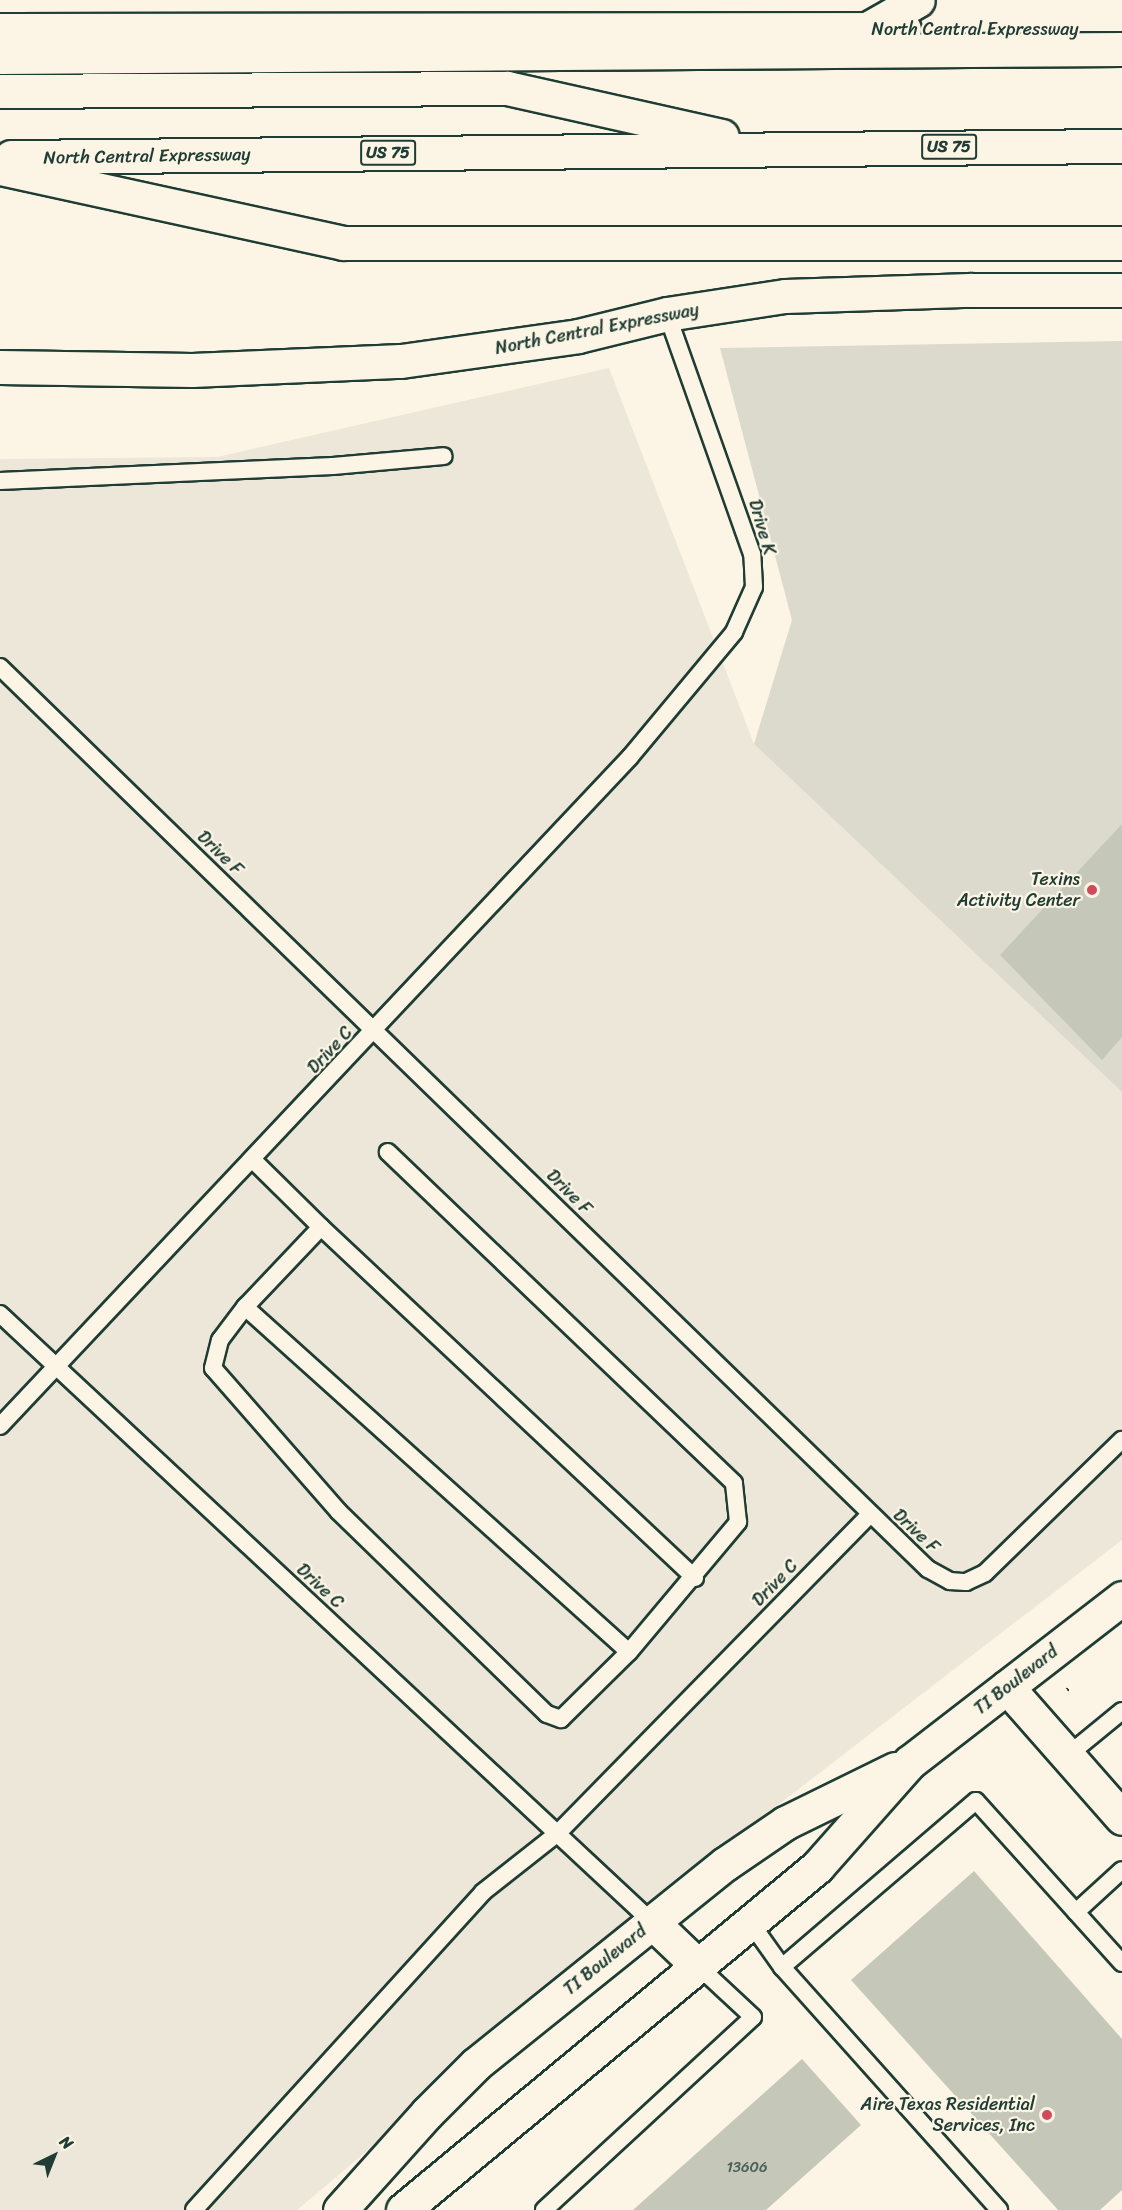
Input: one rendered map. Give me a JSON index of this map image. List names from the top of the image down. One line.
{"streets":{"main road":["North Central Expressway","US 75","TI Boulevard"],"lane":["Drive K","Drive F","Drive C"]},"crossings":[["North Central Expressway","Drive K"],["Drive K","Drive C"],["Drive F","Drive C"],["Drive C","TI Boulevard"]],"places":["Texins Activity Center","Aire Texas Residential Services, Inc"],"house_numbers":["13606"],"north":"top right"}
